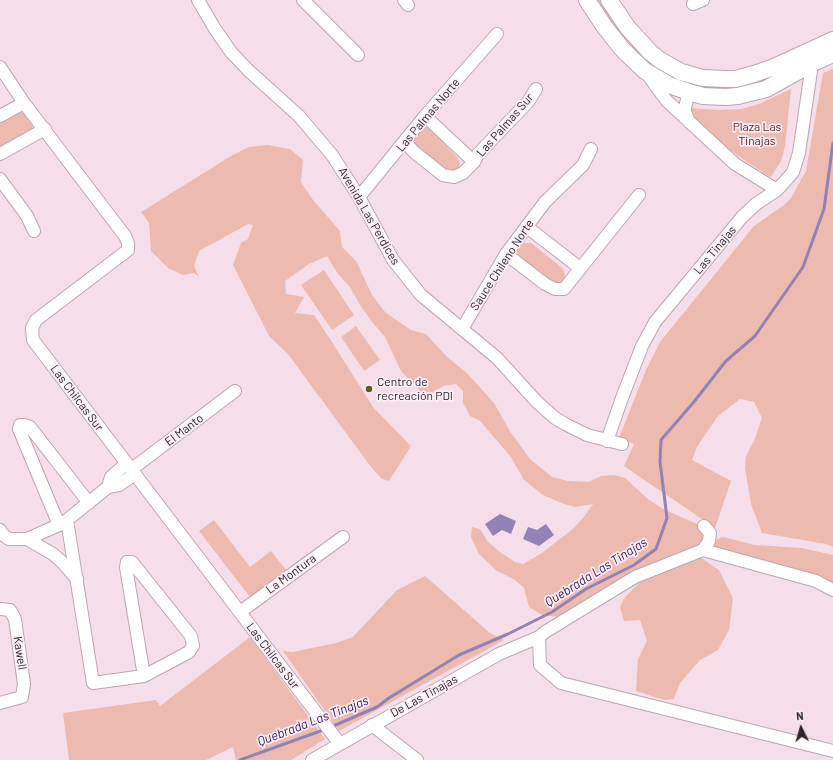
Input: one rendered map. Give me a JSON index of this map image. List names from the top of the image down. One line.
{"streets":{"street":["Las Palmas Norte","Las Palmas Sur","Avenida Las Perdices","Las Tinajas","Sauce Chileno Norte","Las Chilcas Sur","El Manto","La Montura","Kawell","De Las Tinajas"]},"crossings":[["Las Palmas Norte","Las Palmas Sur"],["Las Palmas Norte","Avenida Las Perdices"],["Avenida Las Perdices","Las Tinajas"],["Avenida Las Perdices","Sauce Chileno Norte"],["Las Chilcas Sur","El Manto"],["Las Chilcas Sur","La Montura"],["Las Chilcas Sur","De Las Tinajas"]],"water":["Quebrada Las Tinajas"],"parks":["Plaza Las Tinajas"],"places":["Centro de recreación PDI"],"north":"top"}
